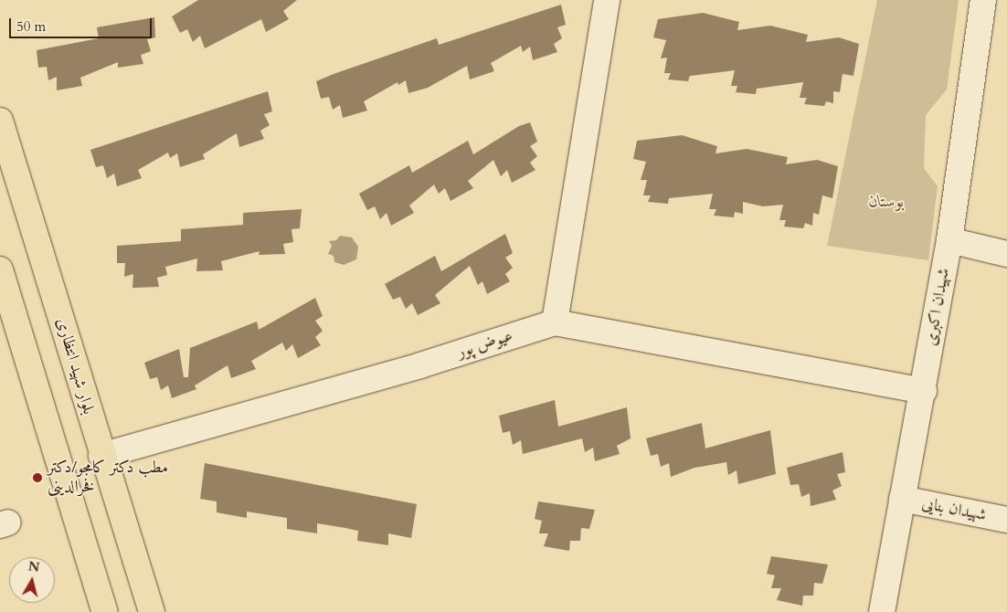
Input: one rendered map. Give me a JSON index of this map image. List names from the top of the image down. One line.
{"streets":{"main road":["بلوار شهید انتظاری"],"street":["شهیدان اکبری","عیوض پور","شهیدان بنایی"]},"crossings":[["شهیدان اکبری","شهیدان بنایی"],["عیوض پور","بلوار شهید انتظاری"]],"parks":["بوستان"],"places":["مطب دکتر کامجو/دکتر فخرالدینی"],"scale_bar":"50 m","north":"top"}
